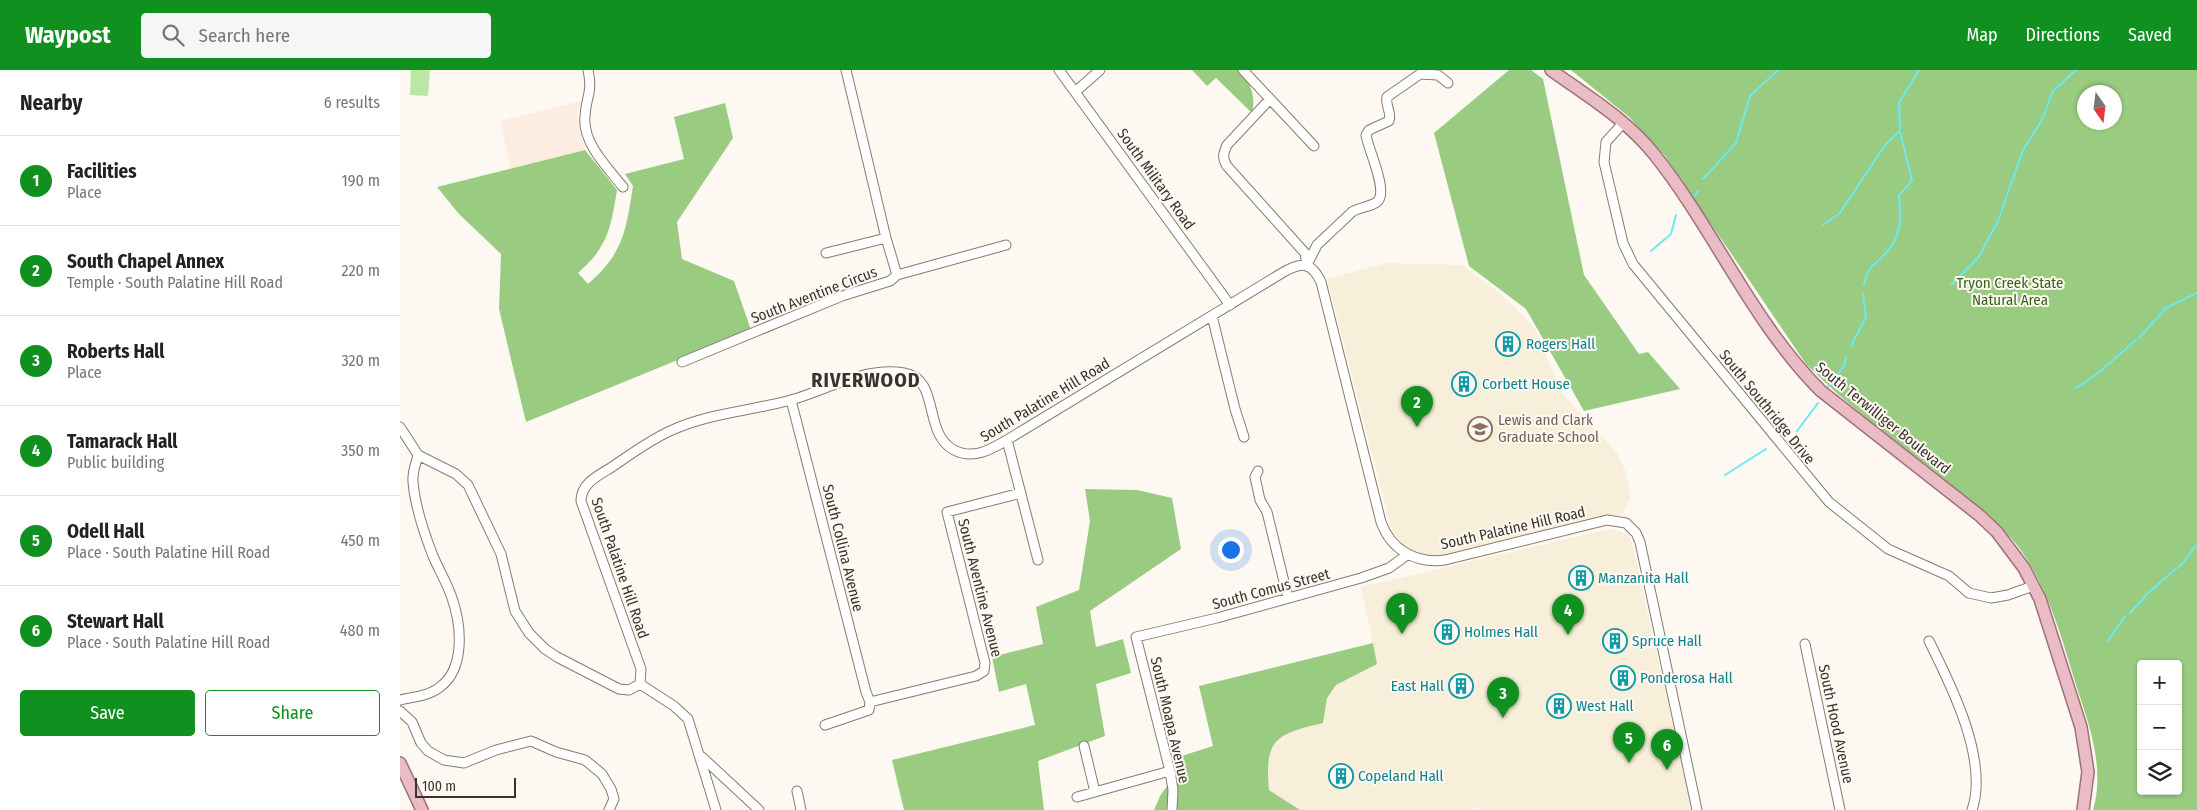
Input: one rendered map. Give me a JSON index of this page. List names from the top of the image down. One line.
{"streets":{"main road":["South Terwilliger Boulevard"],"street":["South Military Road","South Aventine Circus","South Palatine Hill Road","South Southridge Drive","South Collina Avenue","South Aventine Avenue","South Comus Street","South Moapa Avenue","South Hood Avenue"]},"crossings":[["South Military Road","South Palatine Hill Road"],["South Palatine Hill Road","South Collina Avenue"],["South Palatine Hill Road","South Comus Street"],["South Southridge Drive","South Terwilliger Boulevard"],["South Collina Avenue","South Aventine Avenue"],["South Comus Street","South Moapa Avenue"]],"districts":["RIVERWOOD"],"parks":["Tryon Creek State Natural Area"],"places":{"building":["Rogers Hall","Corbett House","Manzanita Hall","Holmes Hall","Spruce Hall","Ponderosa Hall","East Hall","West Hall","Copeland Hall"],"school or university":["Lewis and Clark Graduate School"]},"scale_bar":"100 m","north":"bottom","page":{"header":"Waypost","search":"Search here","nav":["Map","Directions","Saved"],"heading":["Nearby","6 results"],"list":[{"mark":"1","name":"Facilities","note":"Place","value":"190 m"},{"mark":"2","name":"South Chapel Annex","note":"Temple · South Palatine Hill Road","value":"220 m"},{"mark":"3","name":"Roberts Hall","note":"Place","value":"320 m"},{"mark":"4","name":"Tamarack Hall","note":"Public building","value":"350 m"},{"mark":"5","name":"Odell Hall","note":"Place · South Palatine Hill Road","value":"450 m"},{"mark":"6","name":"Stewart Hall","note":"Place · South Palatine Hill Road","value":"480 m"}],"pins":["2","1","4","3","5","6"],"map_buttons":["+","−"],"buttons":["Save","Share"],"scale":"100 m"}}
